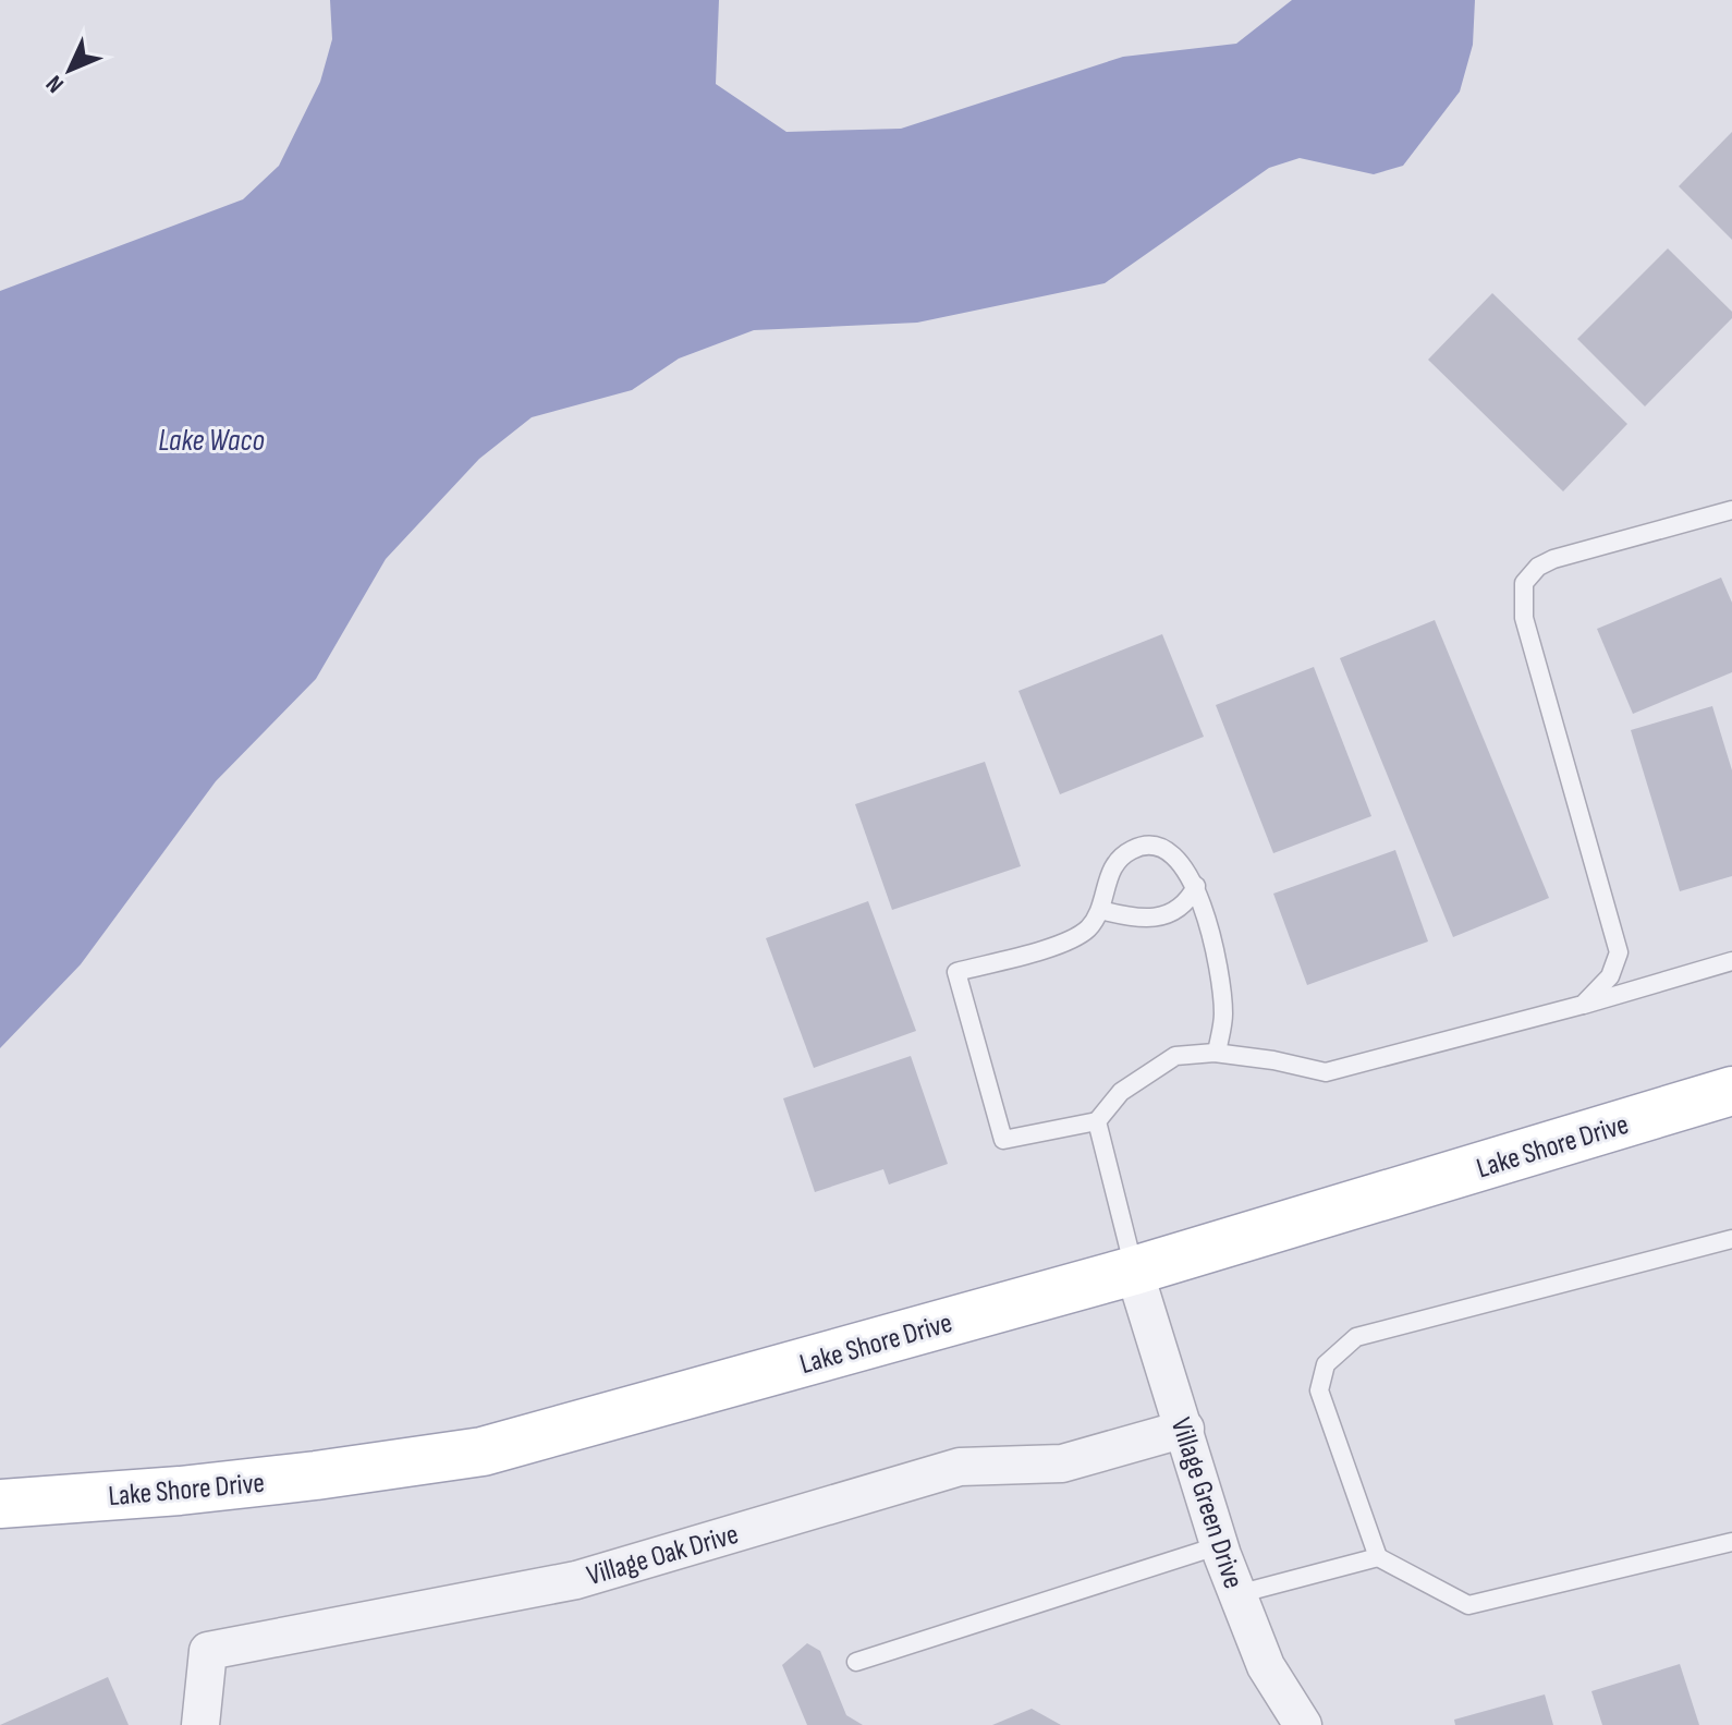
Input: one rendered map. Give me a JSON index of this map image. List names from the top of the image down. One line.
{"streets":{"main road":["Lake Shore Drive"],"street":["Village Green Drive","Village Oak Drive"]},"crossings":[["Lake Shore Drive","Village Green Drive"],["Village Green Drive","Village Oak Drive"]],"water":["Lake Waco"],"north":"bottom left"}
